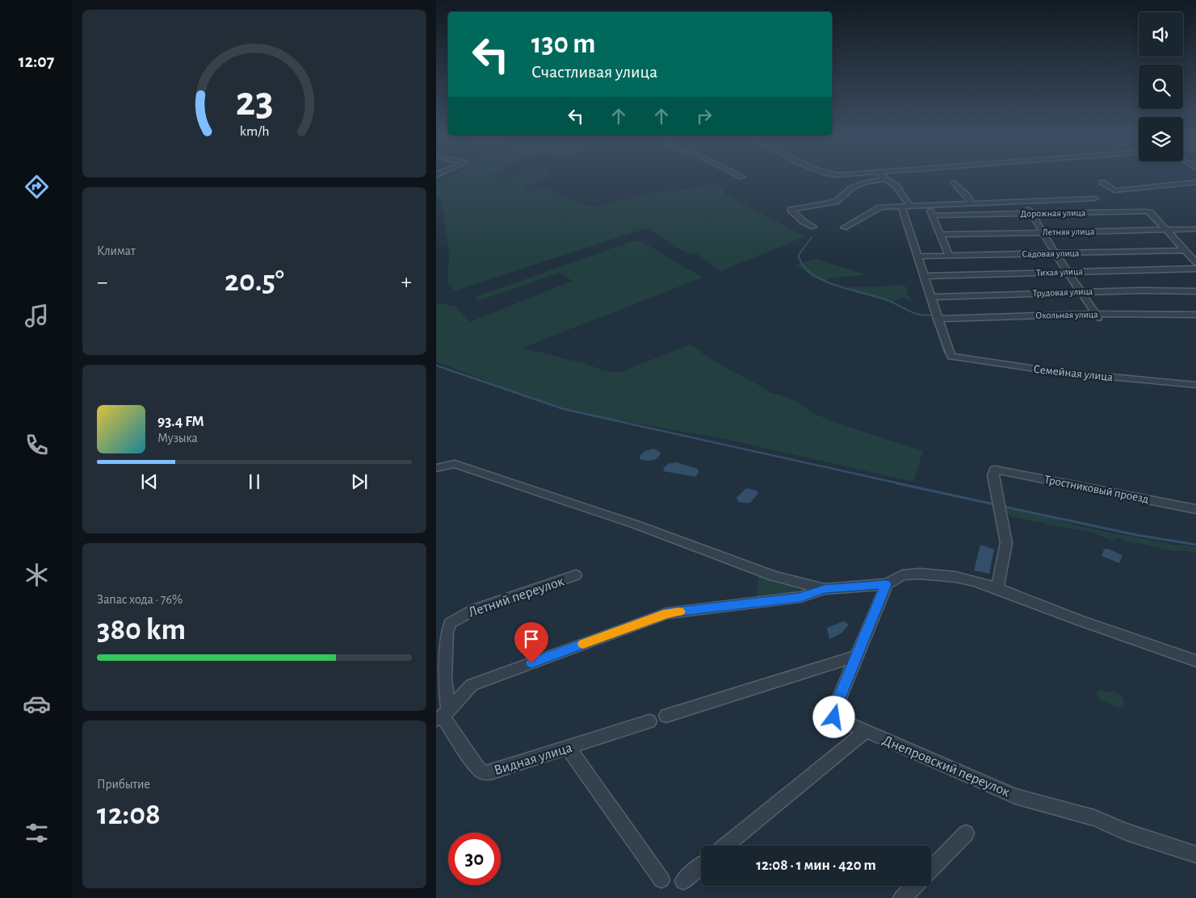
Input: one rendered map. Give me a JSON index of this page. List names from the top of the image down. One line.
{"streets":{"street":["Дорожная улица","Летняя улица","Садовая улица","Тихая улица","Трудовая улица","Окольная улица","Семейная улица","Тростниковый проезд","Летний переулок","Видная улица","Днепровский переулок"]},"crossings":[["Дорожная улица","Летняя улица"],["Дорожная улица","Садовая улица"],["Окольная улица","Семейная улица"],["Летний переулок","Видная улица"]],"page":{"tabs":"12:07","turn":["130 m","Счастливая улица"],"tile":["Климат",["Запас хода · 76%","380 km"],["Прибытие","12:08"]],"heat":["−","20.5°","+"],"song":["93.4 FM","Музыка"],"limit":"30","trip":"12:08 · 1 мин · 420 m","gauge":["23","km/h"]}}
